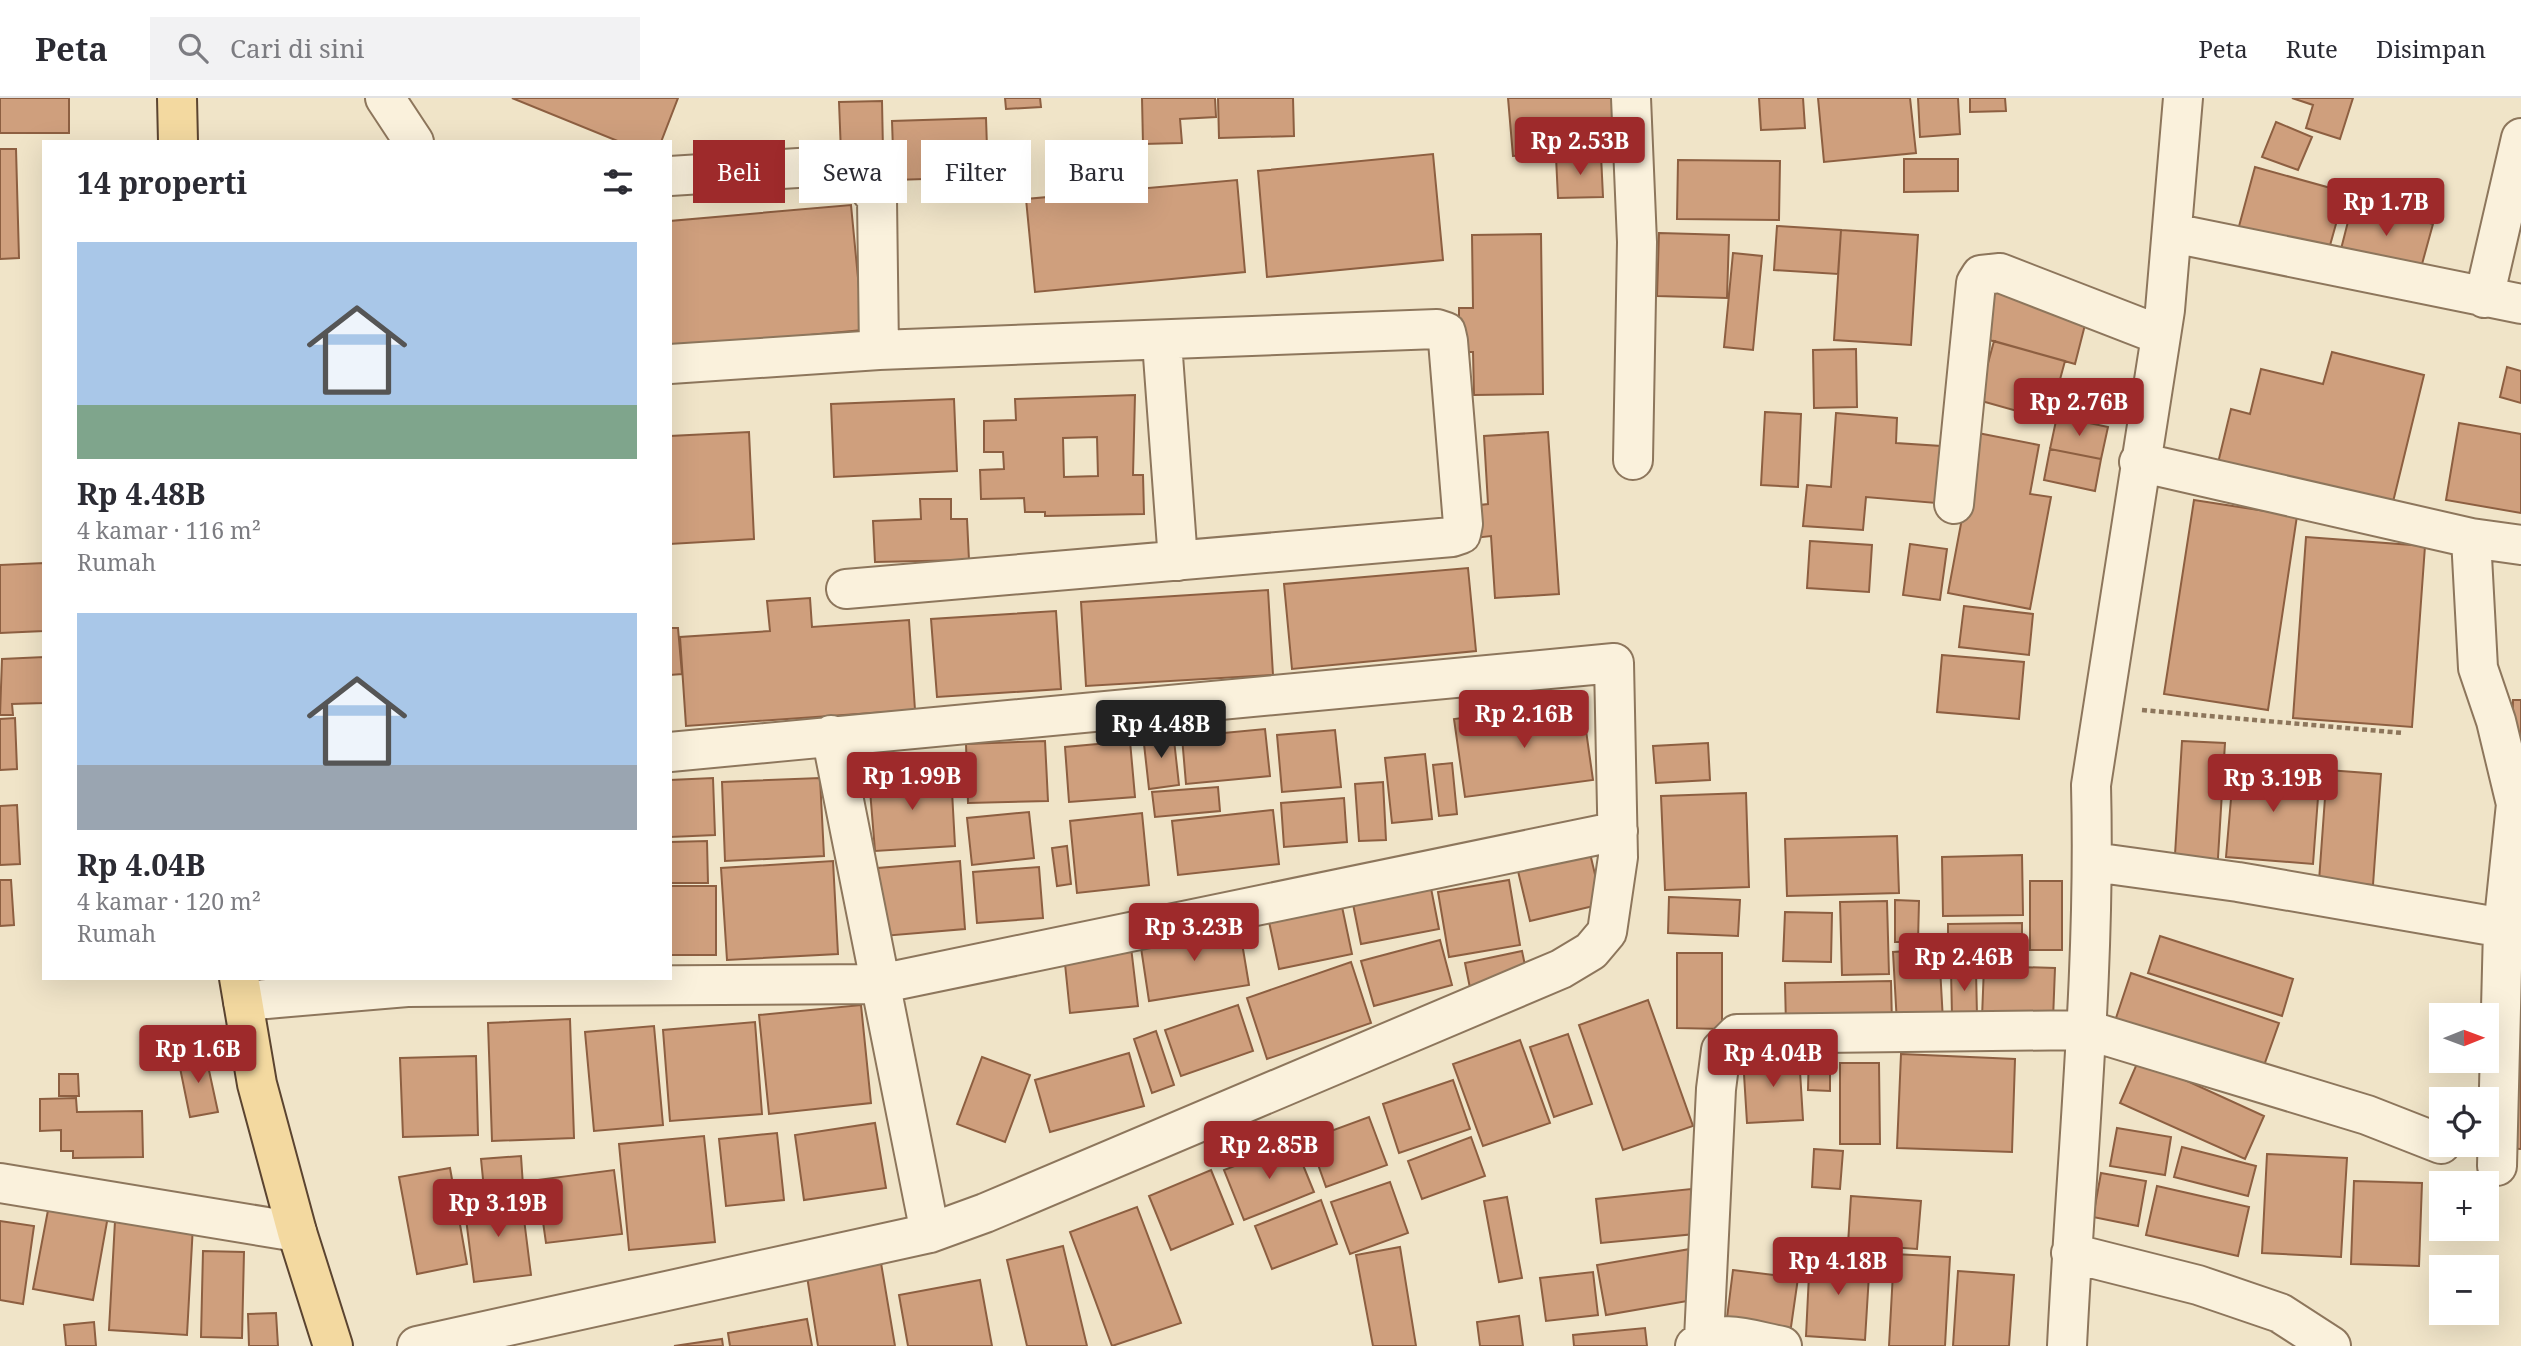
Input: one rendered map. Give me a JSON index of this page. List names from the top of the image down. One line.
{"north":"right","page":{"header":"Peta","search":"Cari di sini","nav":["Peta","Rute","Disimpan"],"price":["Rp 2.53B","Rp 1.7B","Rp 2.76B","Rp 2.16B","Rp 4.48B","Rp 1.99B","Rp 3.19B","Rp 3.23B","Rp 2.46B","Rp 1.6B","Rp 4.04B","Rp 2.85B","Rp 3.19B","Rp 4.18B"],"chip":["Beli","Sewa","Filter","Baru"],"heading":"14 properti","list":[{"name":"Rp 4.48B","note":"4 kamar · 116 m² · Rumah"},{"name":"Rp 4.04B","note":"4 kamar · 120 m² · Rumah"}],"map_buttons":["+","−"]}}
